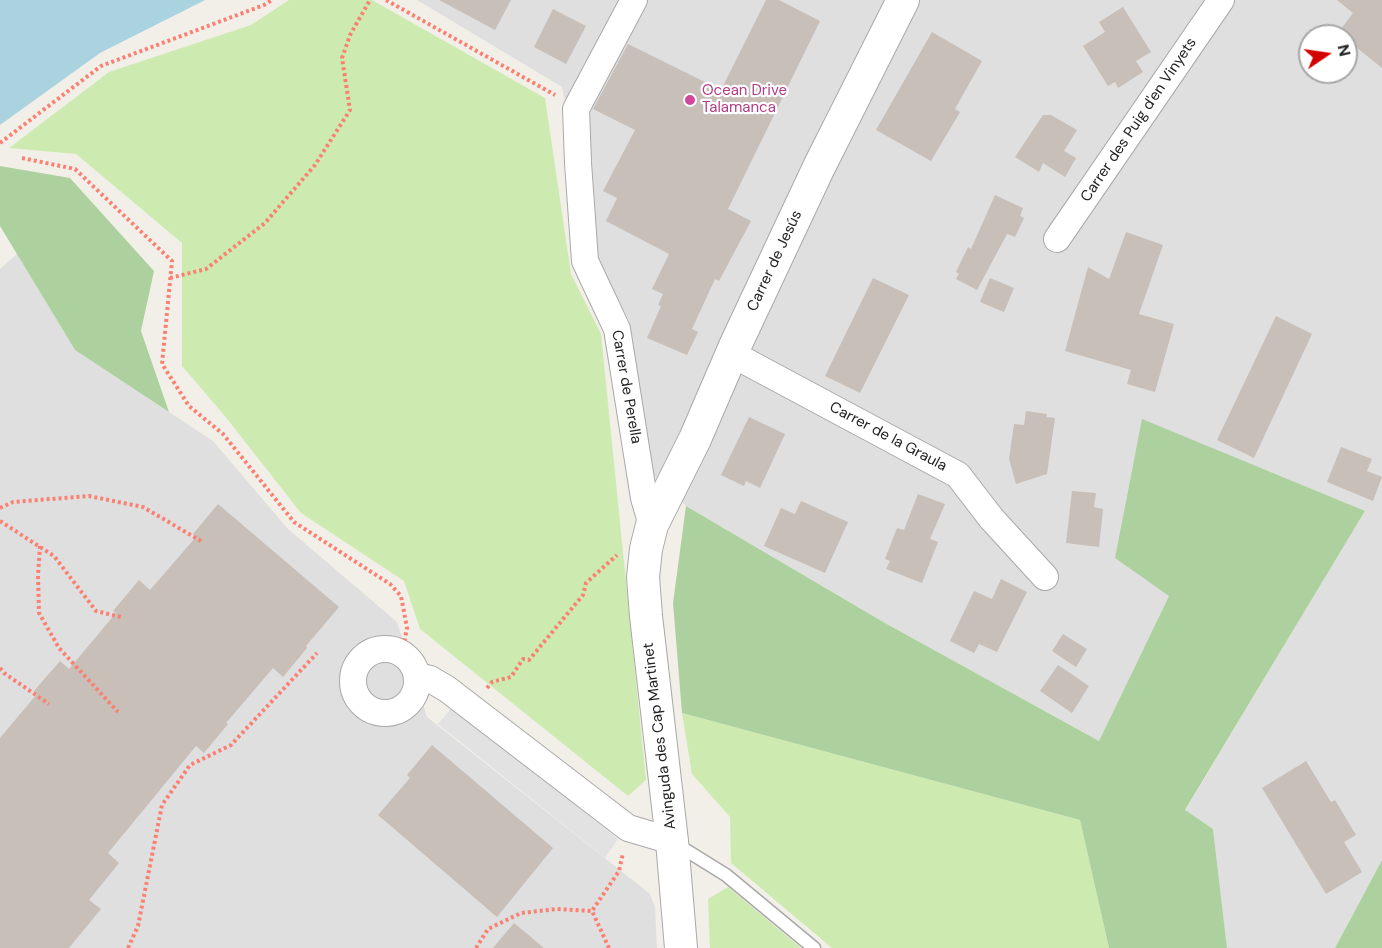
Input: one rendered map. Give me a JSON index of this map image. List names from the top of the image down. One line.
{"streets":{"street":["Carrer des Puig d'en Vinyets","Carrer de Jesús","Carrer de Perella","Carrer de la Graula","Avinguda des Cap Martinet"]},"crossings":[["Carrer de Jesús","Carrer de Perella"],["Carrer de Jesús","Carrer de la Graula"],["Carrer de Jesús","Avinguda des Cap Martinet"],["Carrer de Perella","Avinguda des Cap Martinet"]],"places":["Ocean Drive Talamanca"],"north":"right"}
